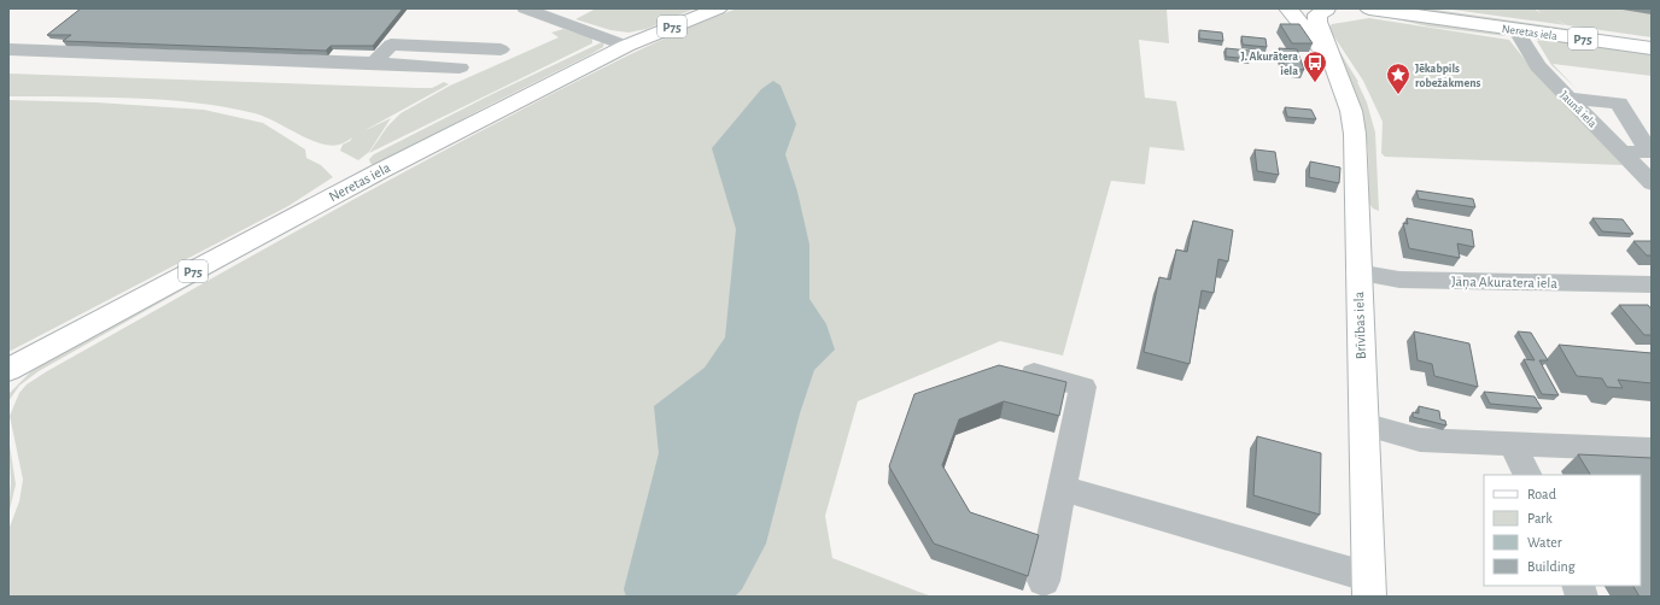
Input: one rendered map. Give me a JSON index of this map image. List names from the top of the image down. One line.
{"streets":{"main road":["P75","Neretas iela","Brīvības iela"],"street":["Jaunā iela","Jāņa Akuratera iela"]},"crossings":[["P75","Neretas iela"],["Neretas iela","Jaunā iela"],["Jāņa Akuratera iela","Brīvības iela"]],"places":{"bus stop":["J. Akurātera iela"],"place":["Jēkabpils robežakmens"]},"legend":["Road","Park","Water","Building"]}
